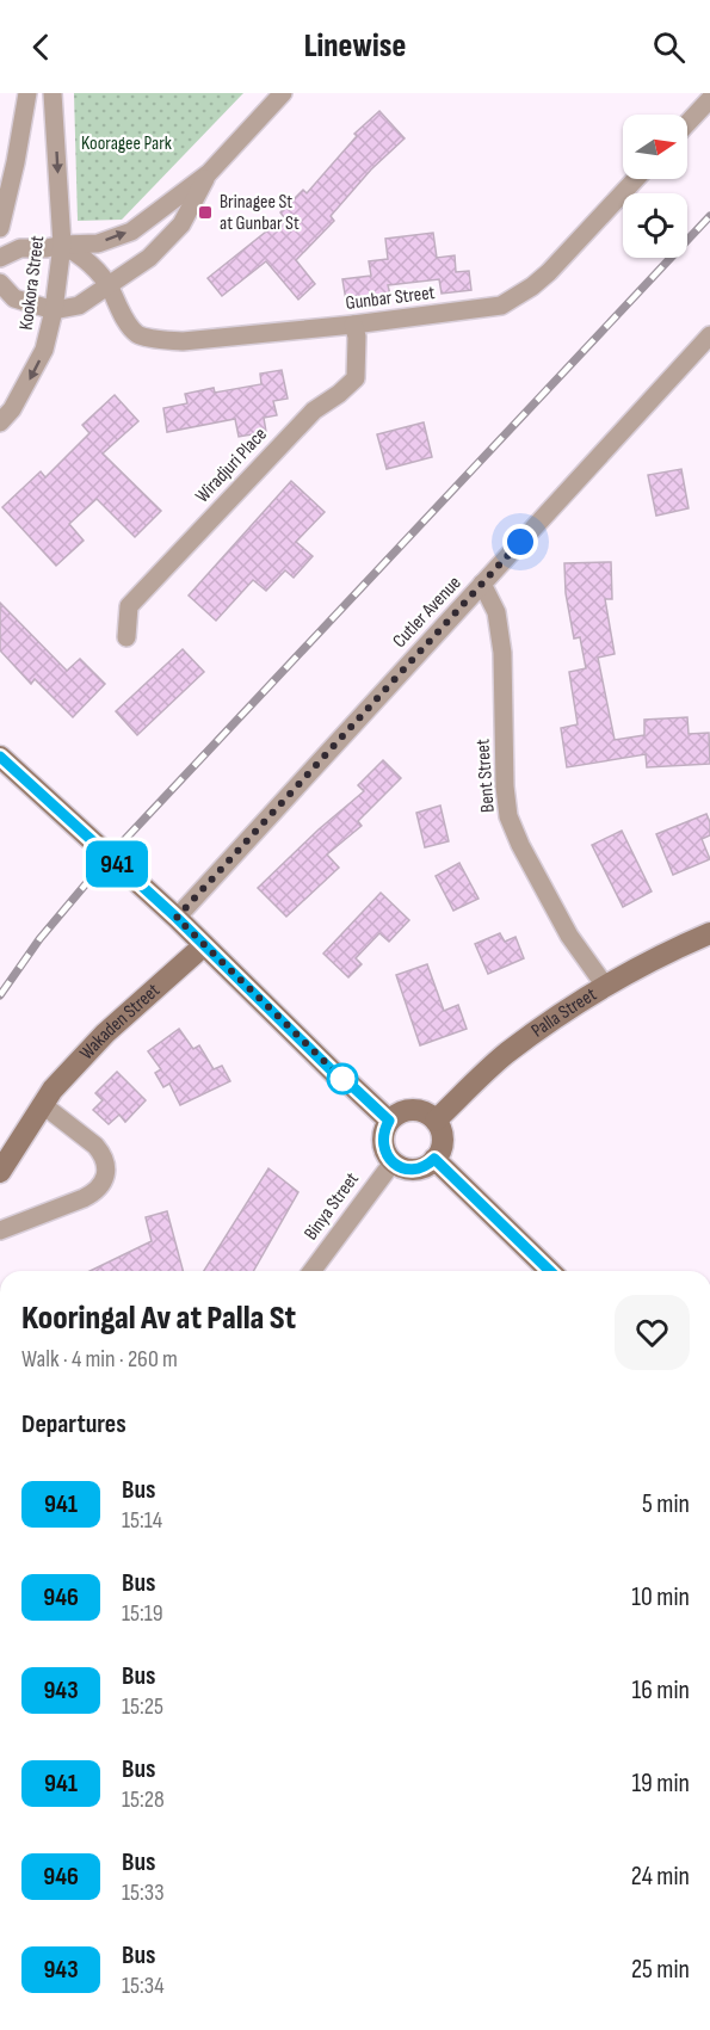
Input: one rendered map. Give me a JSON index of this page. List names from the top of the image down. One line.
{"streets":{"street":["Kookora Street","Gunbar Street","Wiradjuri Place","Cutler Avenue","Bent Street","Palla Street","Wakaden Street","Binya Street"]},"crossings":[["Kookora Street","Gunbar Street"],["Gunbar Street","Wiradjuri Place"],["Cutler Avenue","Bent Street"],["Bent Street","Palla Street"],["Palla Street","Binya Street"]],"parks":["Kooragee Park"],"places":{"transit":["Brinagee St at Gunbar St"]},"lines":["bus line 941"],"north":"right","page":{"header":"Linewise","on_map":"941","heading":[["Kooringal Av at Palla St","Walk · 4 min · 260 m"],"Departures"],"list":[{"mark":"941","name":"Bus","note":"15:14","value":"5 min"},{"mark":"946","name":"Bus","note":"15:19","value":"10 min"},{"mark":"943","name":"Bus","note":"15:25","value":"16 min"},{"mark":"941","name":"Bus","note":"15:28","value":"19 min"},{"mark":"946","name":"Bus","note":"15:33","value":"24 min"},{"mark":"943","name":"Bus","note":"15:34","value":"25 min"}]}}
